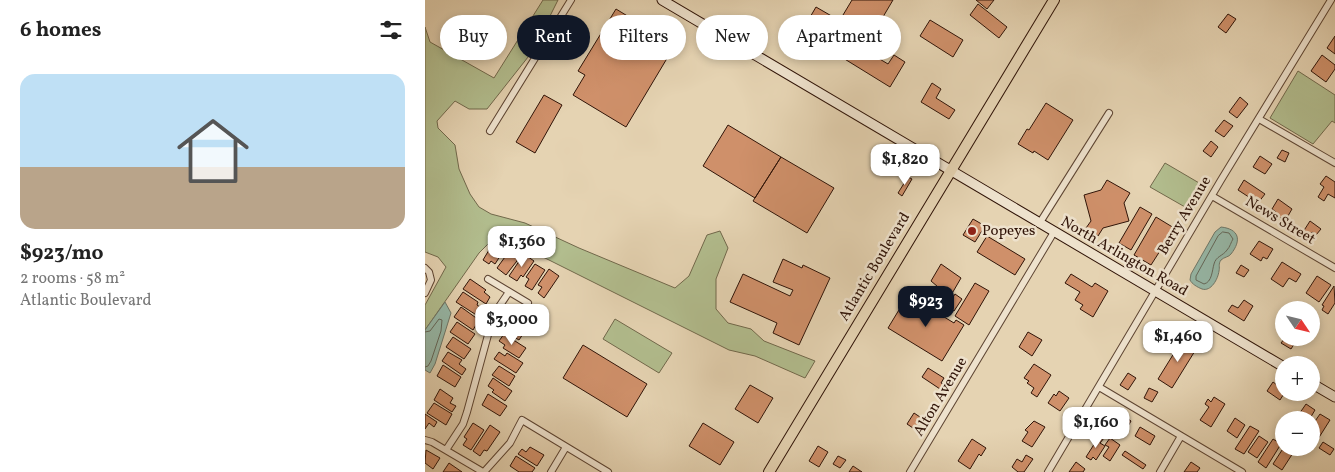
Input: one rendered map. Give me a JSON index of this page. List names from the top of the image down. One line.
{"streets":{"main road":["North Arlington Road","Atlantic Boulevard"],"street":["Berry Avenue","News Street","Alton Avenue"]},"crossings":[["Berry Avenue","News Street"],["Berry Avenue","North Arlington Road"],["North Arlington Road","Atlantic Boulevard"],["North Arlington Road","Alton Avenue"]],"places":["Popeyes"],"north":"bottom right","page":{"heading":"6 homes","chip":["Buy","Rent","Filters","New","Apartment"],"list":[{"name":"$923/mo","note":"2 rooms · 58 m² · Atlantic Boulevard"}],"price":["$1,820","$1,360","$923","$3,000","$1,460","$1,160"],"map_buttons":["+","−"]}}
